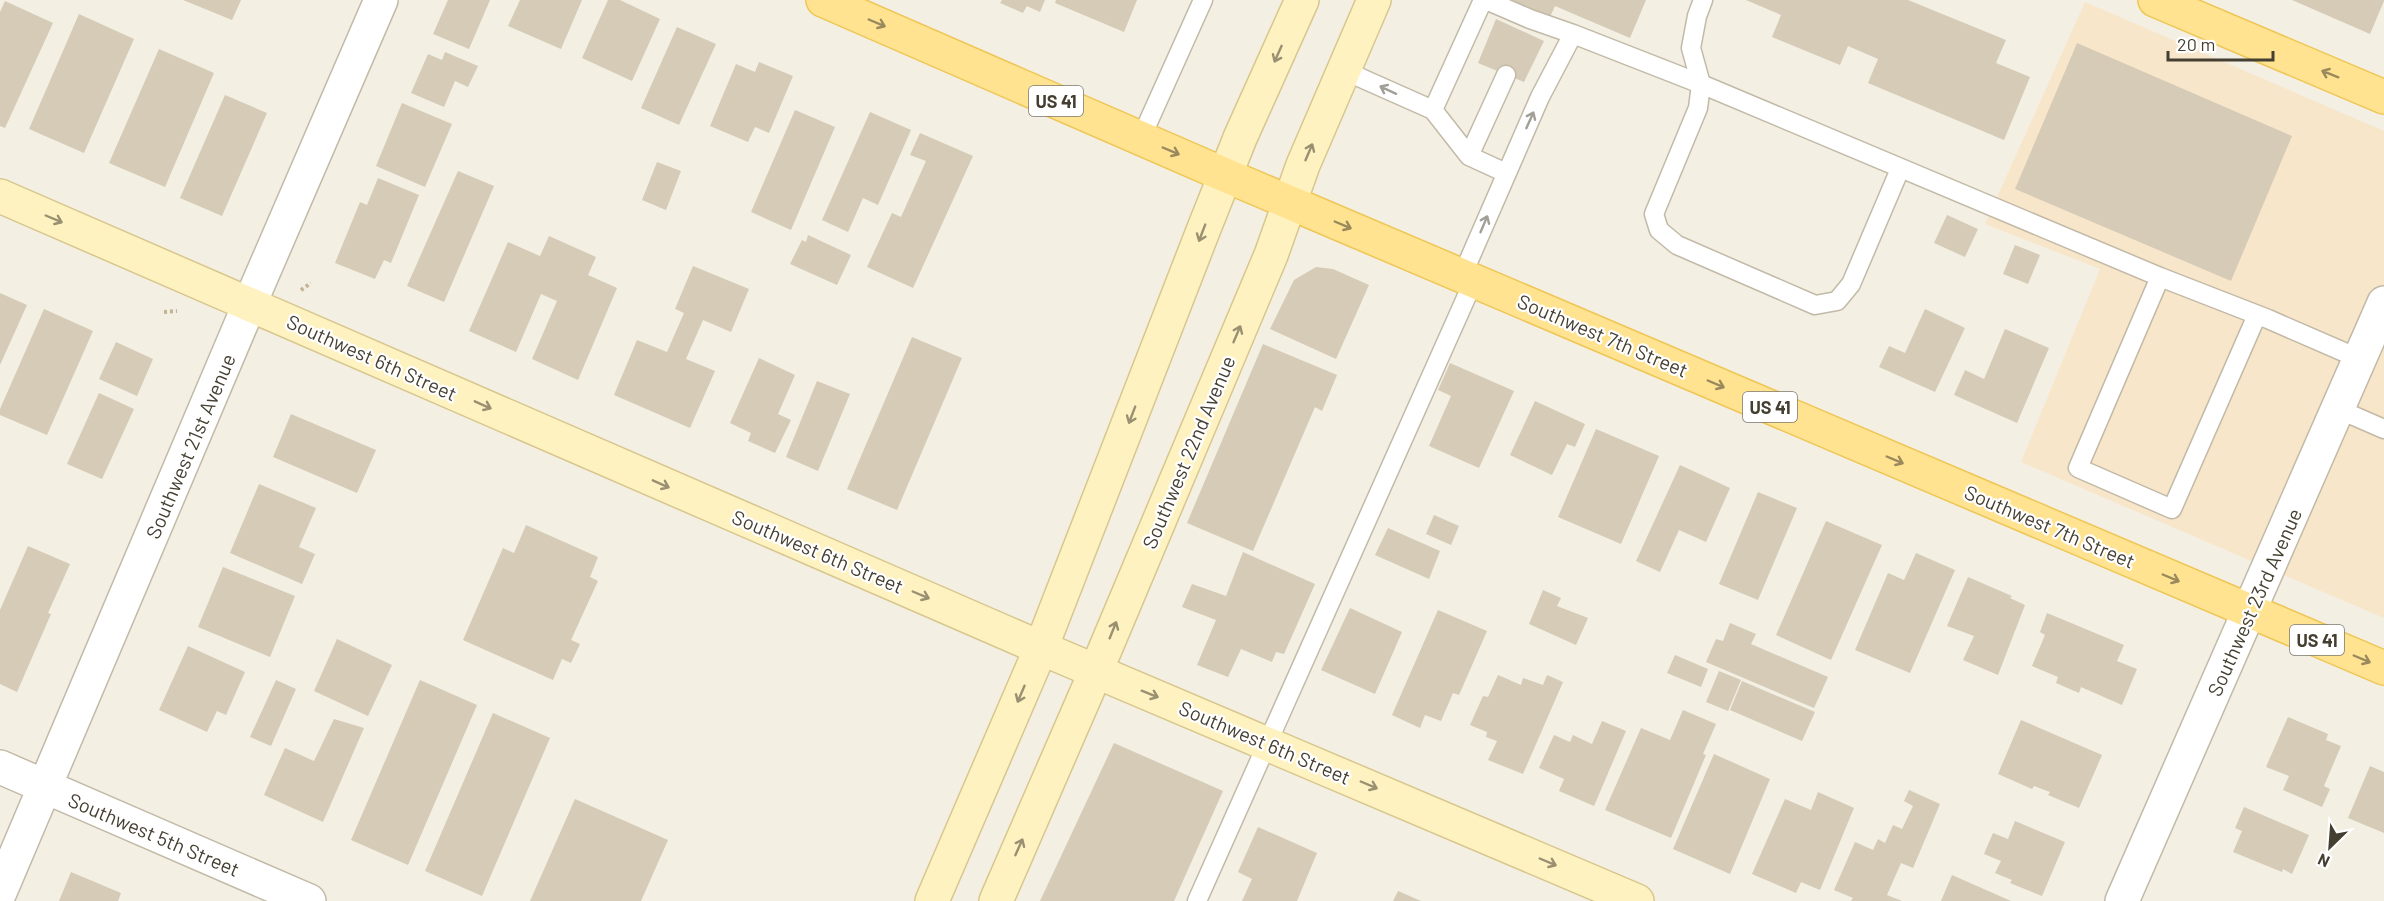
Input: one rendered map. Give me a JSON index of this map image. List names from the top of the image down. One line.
{"streets":{"main road":["US 41","Southwest 7th Street","Southwest 6th Street","Southwest 22nd Avenue"],"street":["Southwest 21st Avenue","Southwest 23rd Avenue","Southwest 5th Street"]},"crossings":[["Southwest 7th Street","Southwest 22nd Avenue"],["Southwest 7th Street","Southwest 23rd Avenue"],["Southwest 6th Street","Southwest 21st Avenue"],["Southwest 6th Street","Southwest 22nd Avenue"],["Southwest 21st Avenue","Southwest 5th Street"]],"one_way":["Southwest 7th Street","Southwest 6th Street"],"scale_bar":"20 m","north":"bottom left"}
